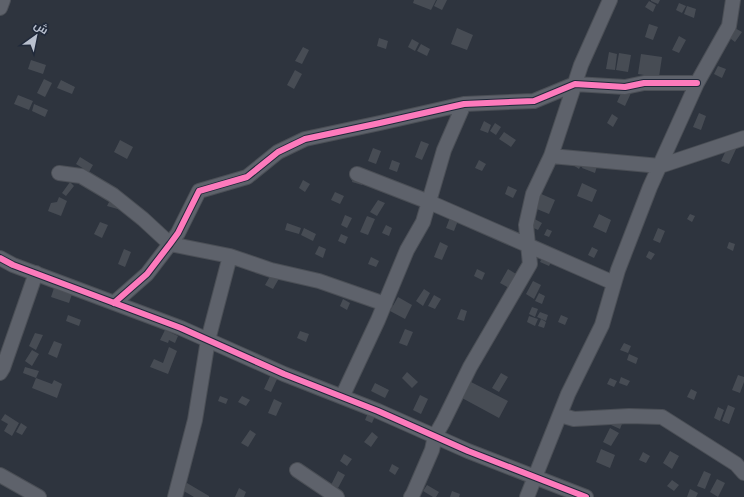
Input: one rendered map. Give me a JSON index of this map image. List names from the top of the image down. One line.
{"north":"top right"}
